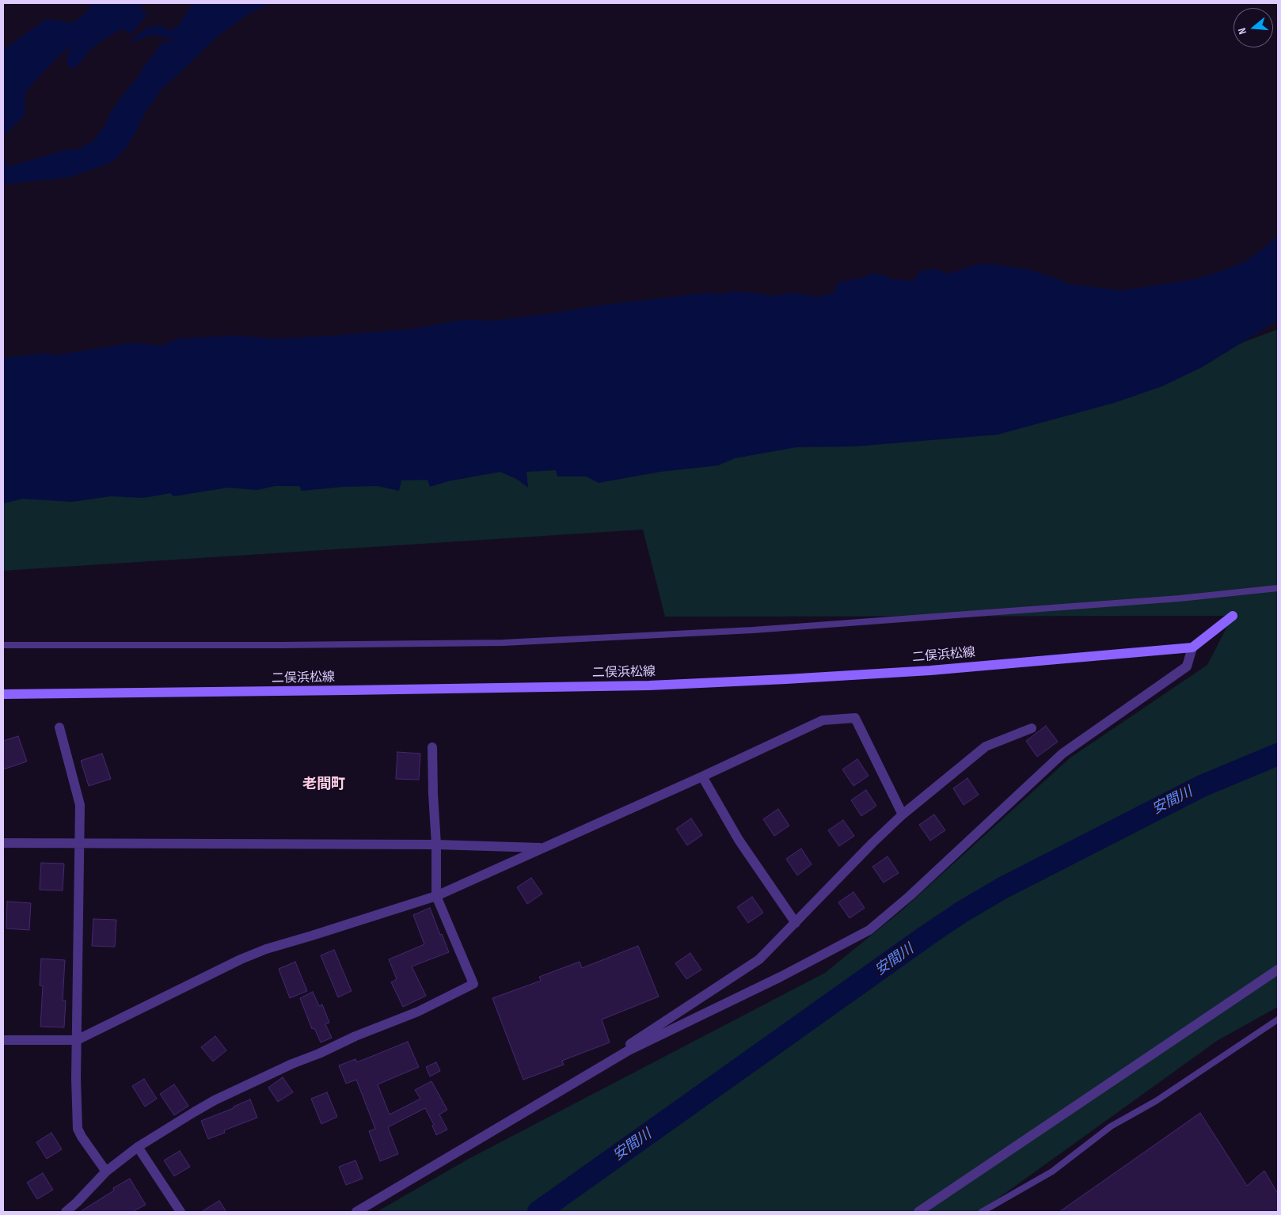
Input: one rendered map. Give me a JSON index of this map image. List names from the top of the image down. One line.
{"streets":{"main road":["二俣浜松線"]},"districts":["老間町"],"water":["安間川"],"north":"left"}
